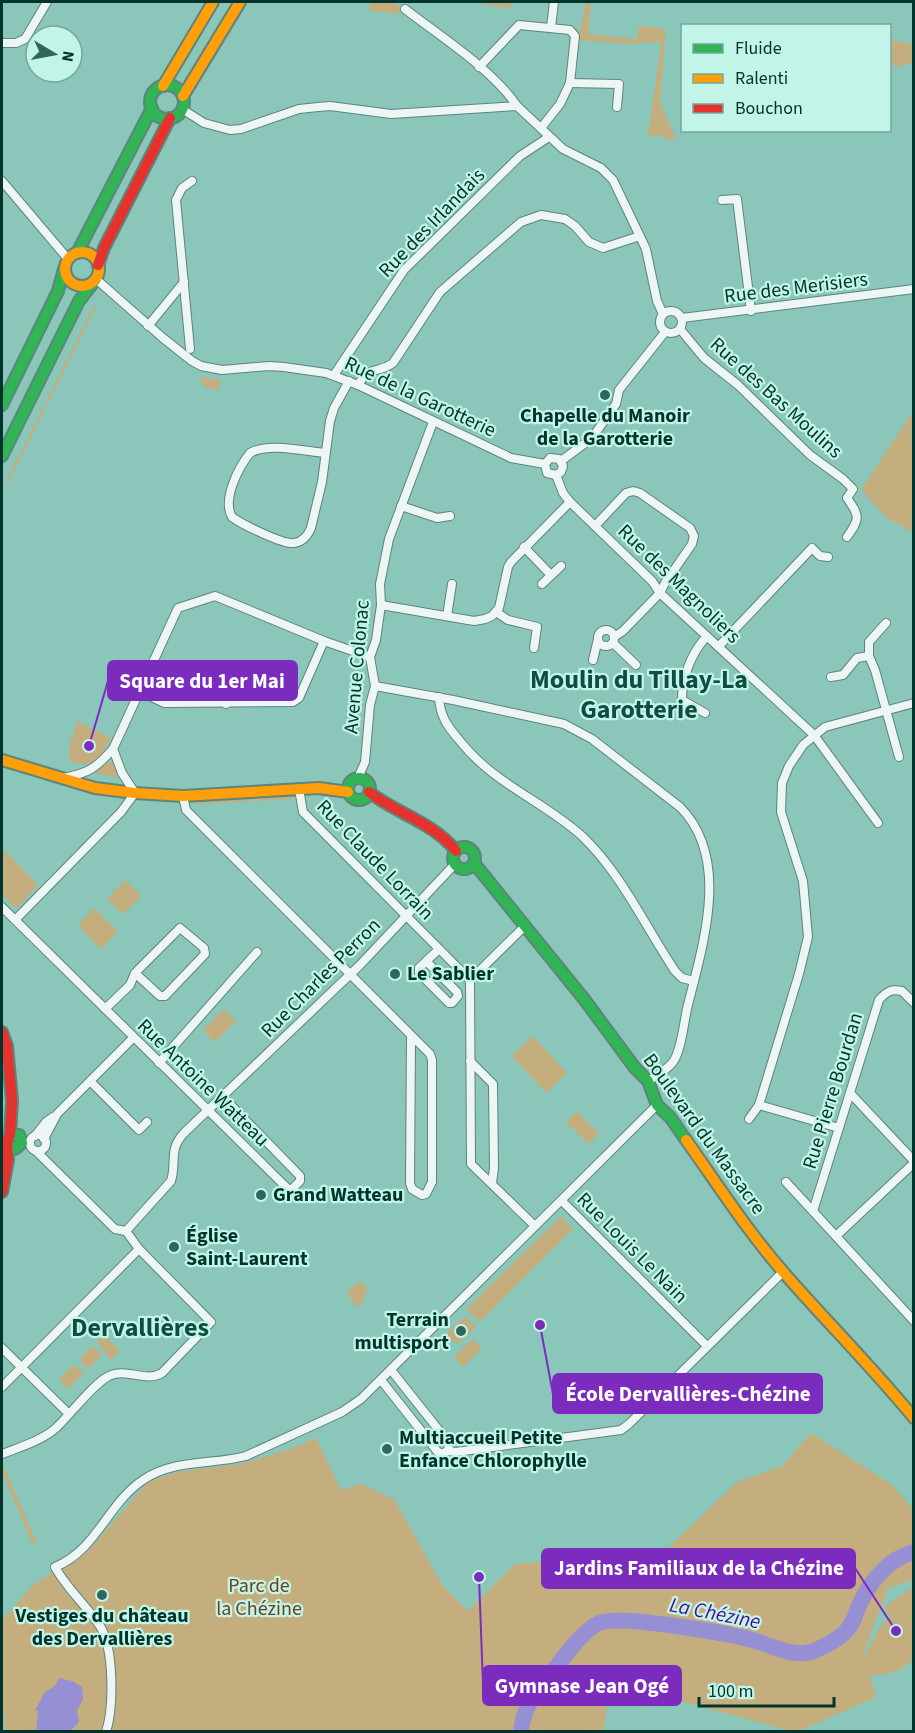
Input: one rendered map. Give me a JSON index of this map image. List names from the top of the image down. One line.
{"streets":{"main road":["Boulevard du Massacre"],"street":["Rue des Irlandais","Rue des Merisiers","Rue de la Garotterie","Rue des Bas Moulins","Rue des Magnoliers","Avenue Colonac","Rue Claude Lorrain","Rue Charles Perron","Rue Antoine Watteau","Rue Pierre Bourdan","Rue Louis Le Nain"]},"crossings":[["Rue des Irlandais","Rue de la Garotterie"],["Rue des Merisiers","Rue des Bas Moulins"],["Rue de la Garotterie","Rue des Magnoliers"],["Rue de la Garotterie","Avenue Colonac"],["Rue Claude Lorrain","Rue Charles Perron"],["Rue Charles Perron","Rue Antoine Watteau"],["Rue Charles Perron","Boulevard du Massacre"]],"districts":["Moulin du Tillay-La Garotterie","Dervallières"],"water":["La Chézine"],"parks":["Parc de la Chézine"],"places":["Chapelle du Manoir de la Garotterie","Square du 1er Mai","Le Sablier","Grand Watteau","Église Saint-Laurent","École Dervallières-Chézine","Terrain multisport","Multiaccueil Petite Enfance Chlorophylle","Gymnase Jean Ogé","Vestiges du château des Dervallières","Jardins Familiaux de la Chézine"],"legend":["Fluide","Ralenti","Bouchon"],"scale_bar":"100 m","north":"right"}
